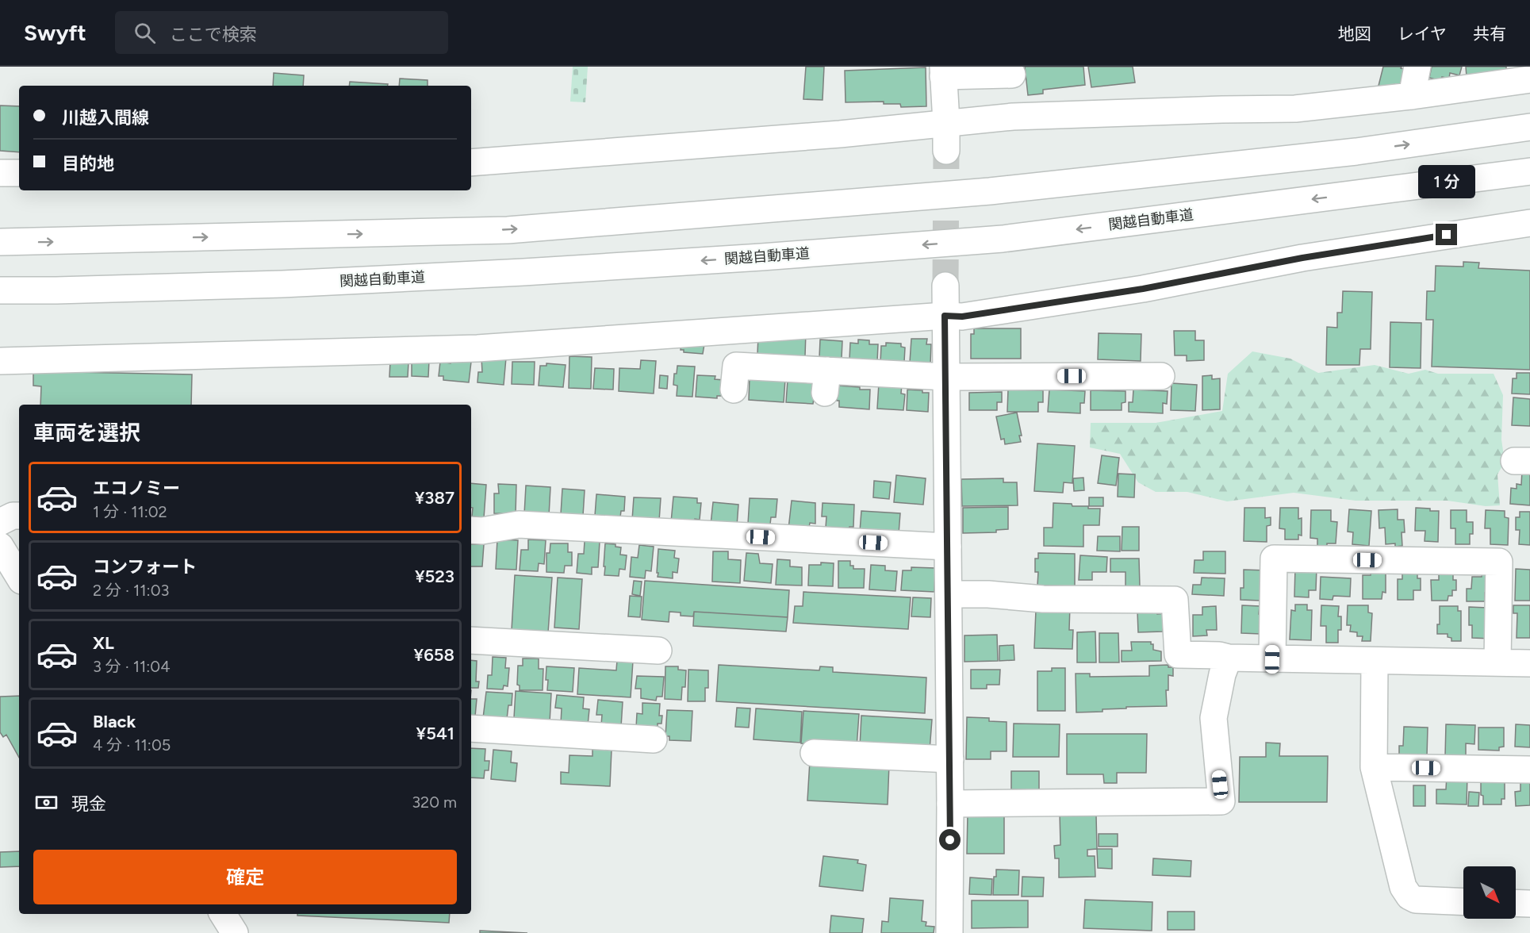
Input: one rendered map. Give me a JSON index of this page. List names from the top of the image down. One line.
{"streets":{"main road":["関越自動車道"]},"north":"bottom right","page":{"header":"Swyft","search":"ここで検索","nav":["地図","レイヤ","共有"],"banner":["川越入間線","目的地"],"bubble":"1 分","heading":"車両を選択","list":[{"name":"エコノミー","note":"1 分 · 11:02","value":"¥387"},{"name":"コンフォート","note":"2 分 · 11:03","value":"¥523"},{"name":"XL","note":"3 分 · 11:04","value":"¥658"},{"name":"Black","note":"4 分 · 11:05","value":"¥541"}],"pay":["現金","320 m"],"buttons":"確定"}}
